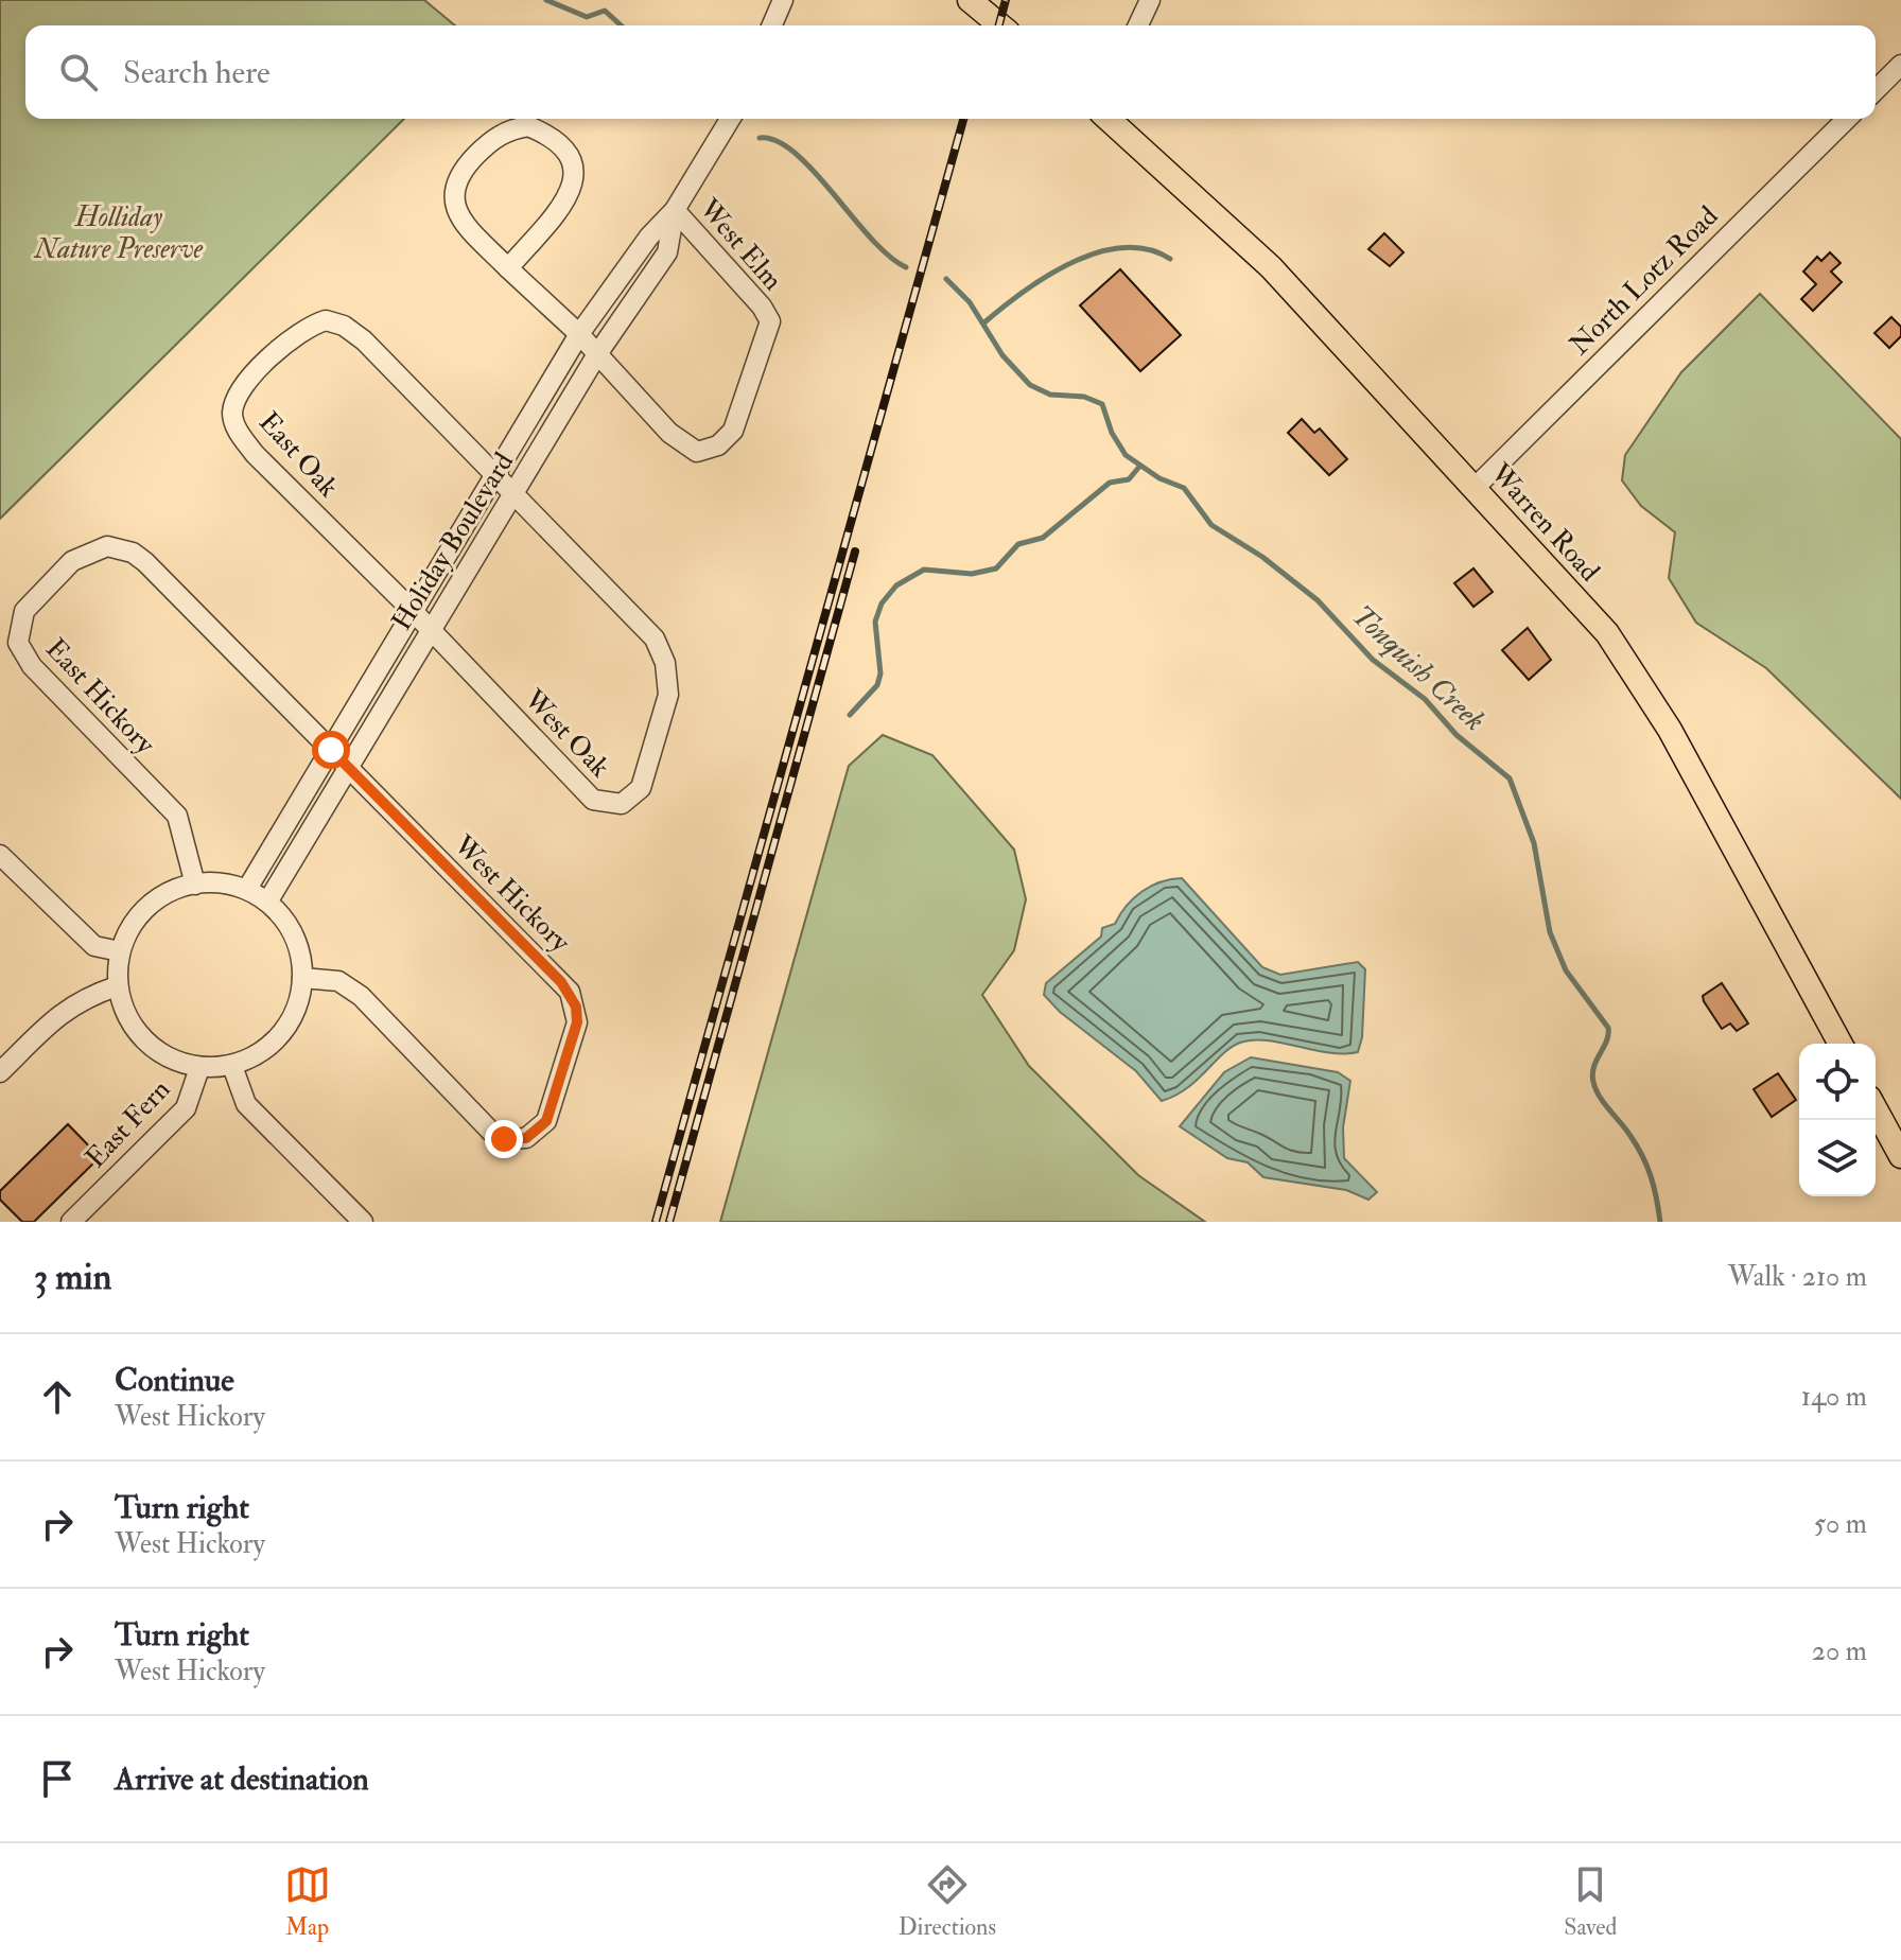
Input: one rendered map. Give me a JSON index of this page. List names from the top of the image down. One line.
{"streets":{"main road":["Warren Road"],"street":["West Elm","North Lotz Road","East Oak","Holiday Boulevard","East Hickory","West Oak","West Hickory","East Fern"]},"crossings":[["West Elm","Holiday Boulevard"],["North Lotz Road","Warren Road"],["East Oak","Holiday Boulevard"],["East Oak","West Oak"],["Holiday Boulevard","East Hickory"],["Holiday Boulevard","West Oak"],["Holiday Boulevard","West Hickory"],["Holiday Boulevard","East Fern"],["East Hickory","West Hickory"],["East Hickory","East Fern"],["West Hickory","East Fern"]],"water":["Tonquish Creek"],"parks":["Holliday Nature Preserve"],"page":{"search":"Search here","heading":["3 min","Walk · 210 m"],"list":[["Continue","West Hickory","140 m"],["Turn right","West Hickory","50 m"],["Turn right","West Hickory","20 m"],"Arrive at destination"],"nav":["Map","Directions","Saved"]}}
